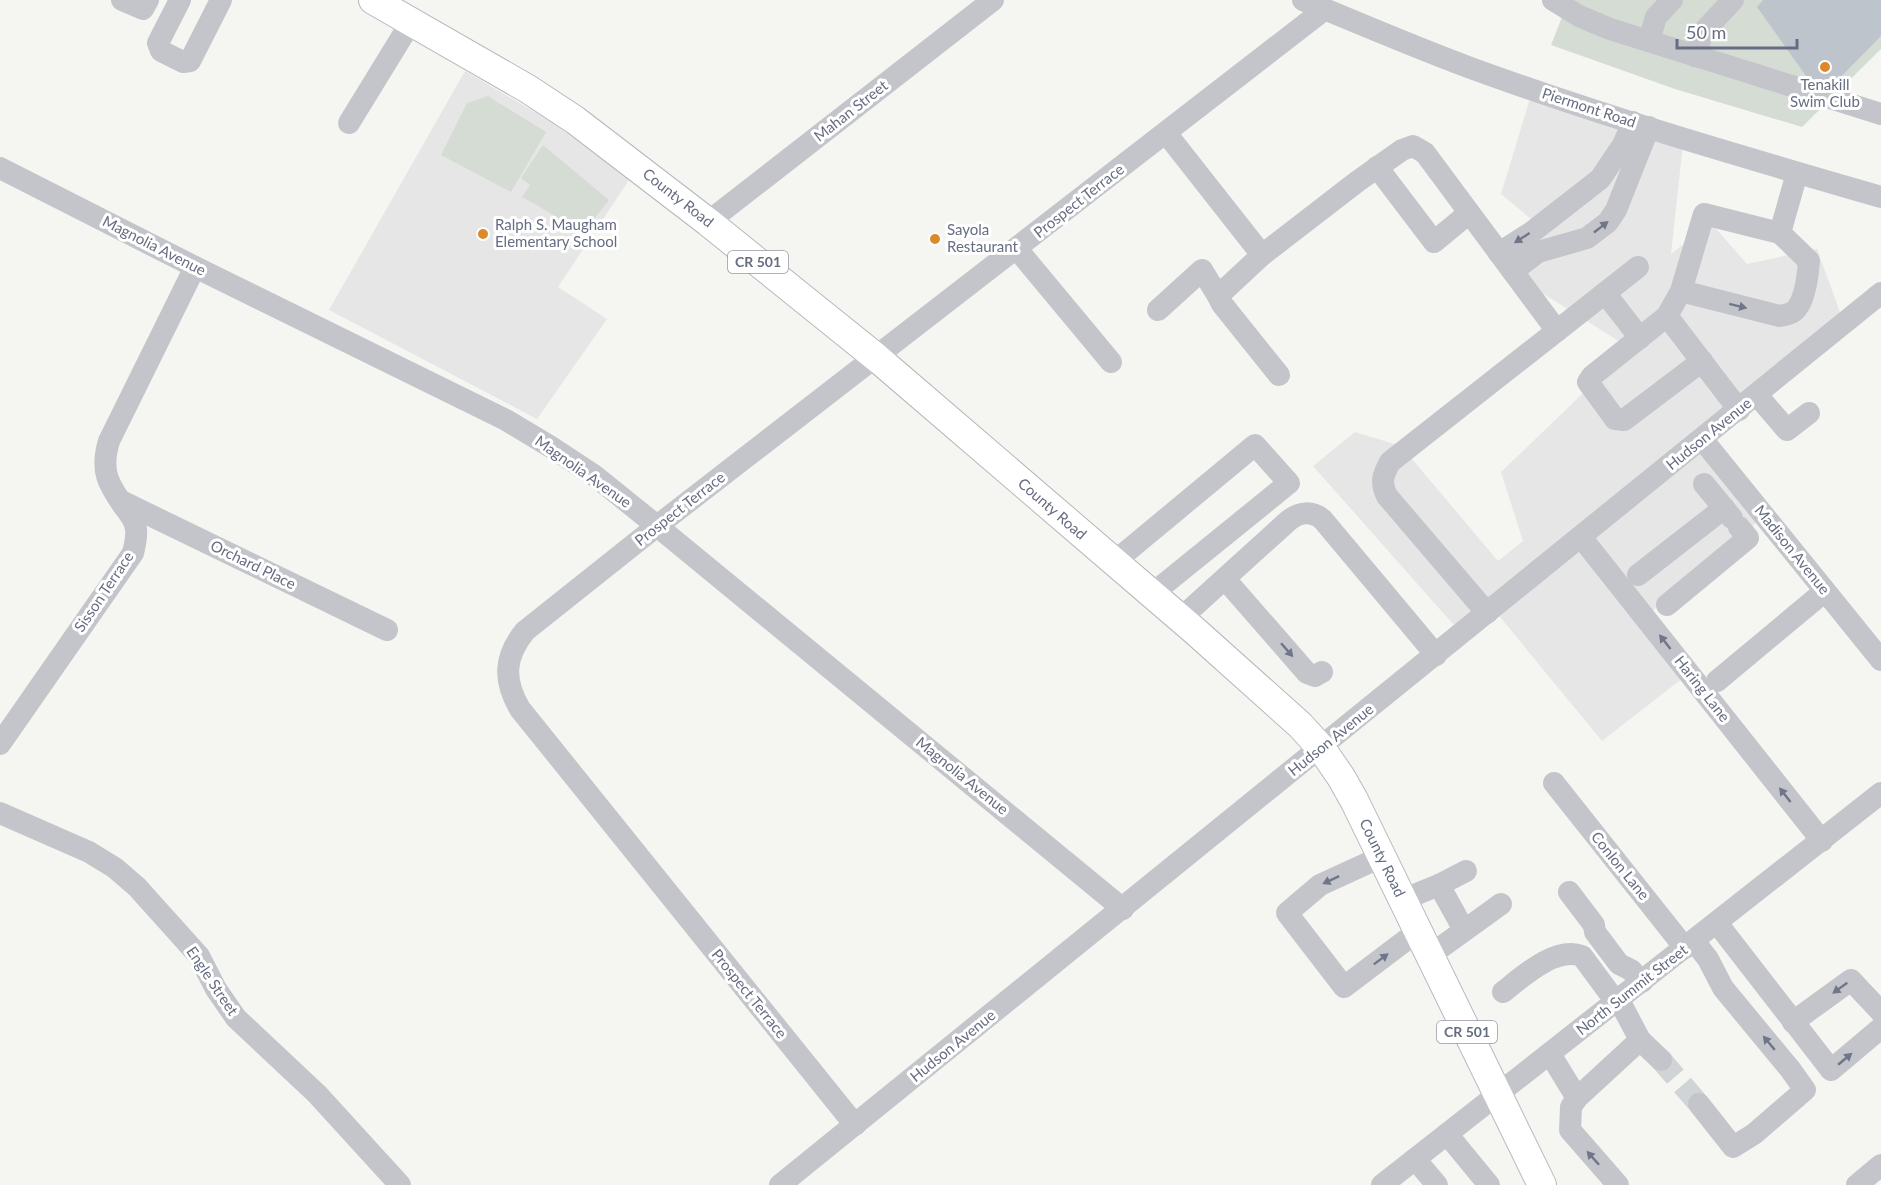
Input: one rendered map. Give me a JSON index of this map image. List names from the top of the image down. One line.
{"streets":{"main road":["County Road","CR 501"],"street":["Piermont Road","Mahan Street","Prospect Terrace","Magnolia Avenue","Hudson Avenue","Madison Avenue","Orchard Place","Sisson Terrace","Haring Lane","Conlon Lane","Engle Street","North Summit Street"]},"crossings":[["Piermont Road","Prospect Terrace"],["Mahan Street","County Road"],["County Road","Prospect Terrace"],["County Road","Hudson Avenue"],["County Road","North Summit Street"],["Prospect Terrace","Magnolia Avenue"],["Prospect Terrace","Hudson Avenue"],["Magnolia Avenue","Hudson Avenue"],["Magnolia Avenue","Sisson Terrace"],["Hudson Avenue","Madison Avenue"],["Hudson Avenue","Haring Lane"],["Orchard Place","Sisson Terrace"],["Haring Lane","North Summit Street"],["Conlon Lane","North Summit Street"]],"one_way":["Haring Lane"],"places":["Tenakill Swim Club","Ralph S. Maugham Elementary School","Sayola Restaurant"],"scale_bar":"50 m"}
